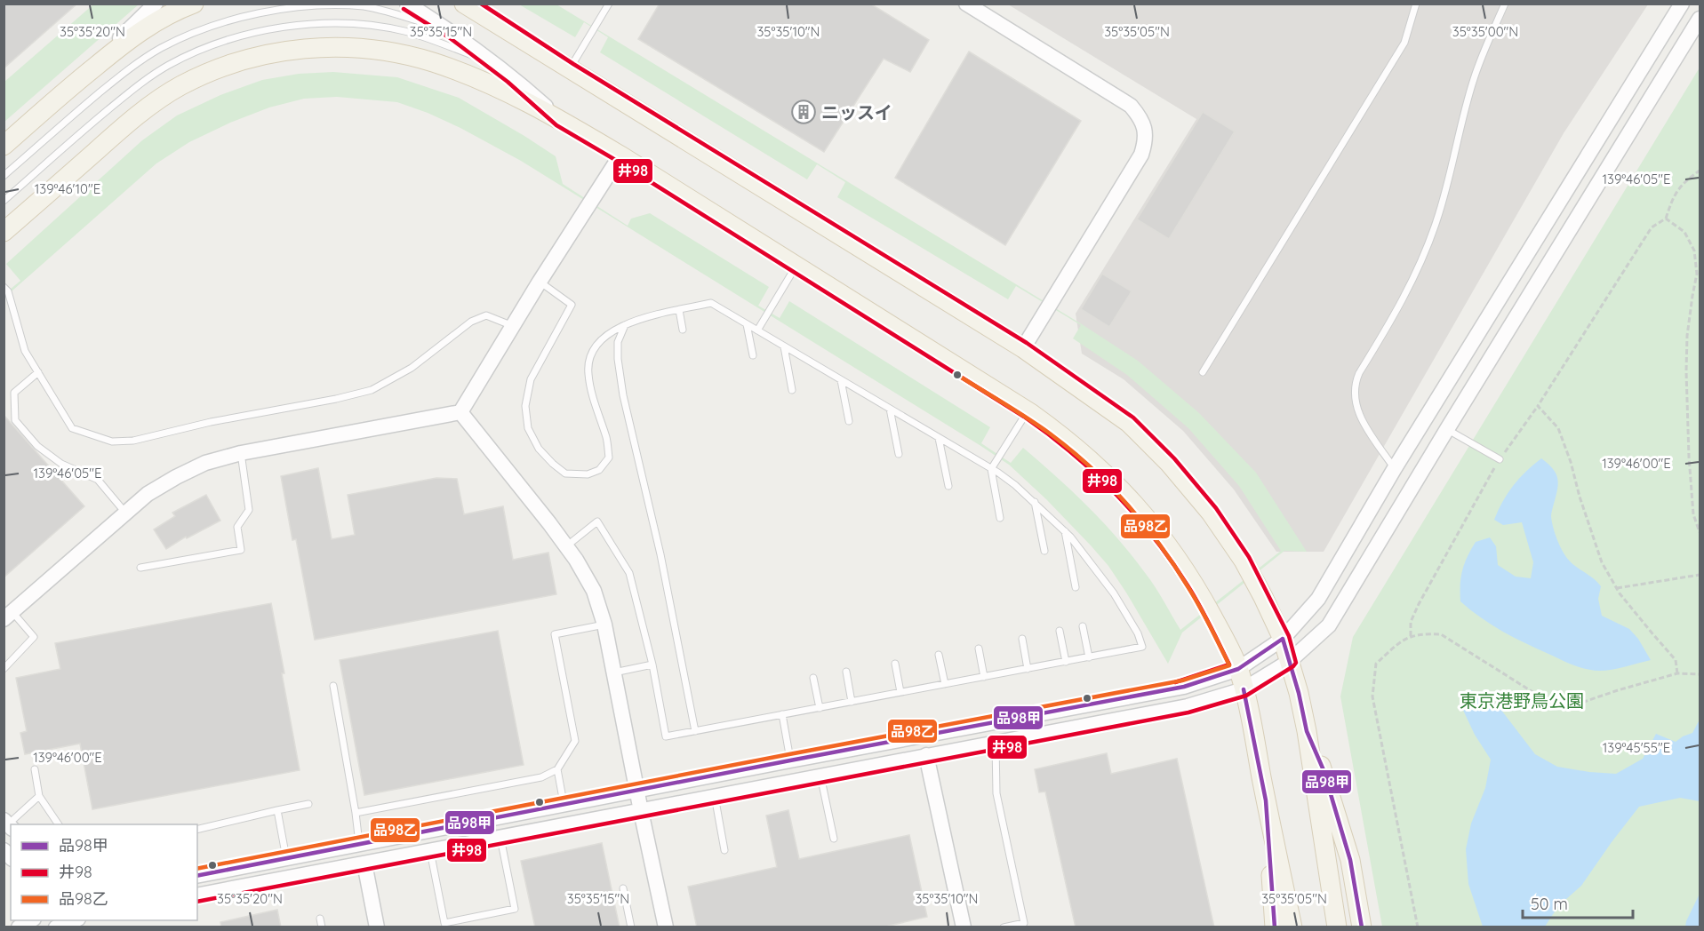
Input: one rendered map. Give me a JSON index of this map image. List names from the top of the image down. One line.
{"parks":["東京港野鳥公園"],"places":{"building":["ニッスイ"]},"lines":["transit line 井98","transit line 品98乙","transit line 品98甲"],"legend":["品98甲","井98","品98乙"],"scale_bar":"50 m","coordinates":["35°35'20\"N","35°35'15\"N","35°35'10\"N","35°35'05\"N","35°35'00\"N","139°46'05\"E","139°46'10\"E","139°46'00\"E","139°45'55\"E"]}
